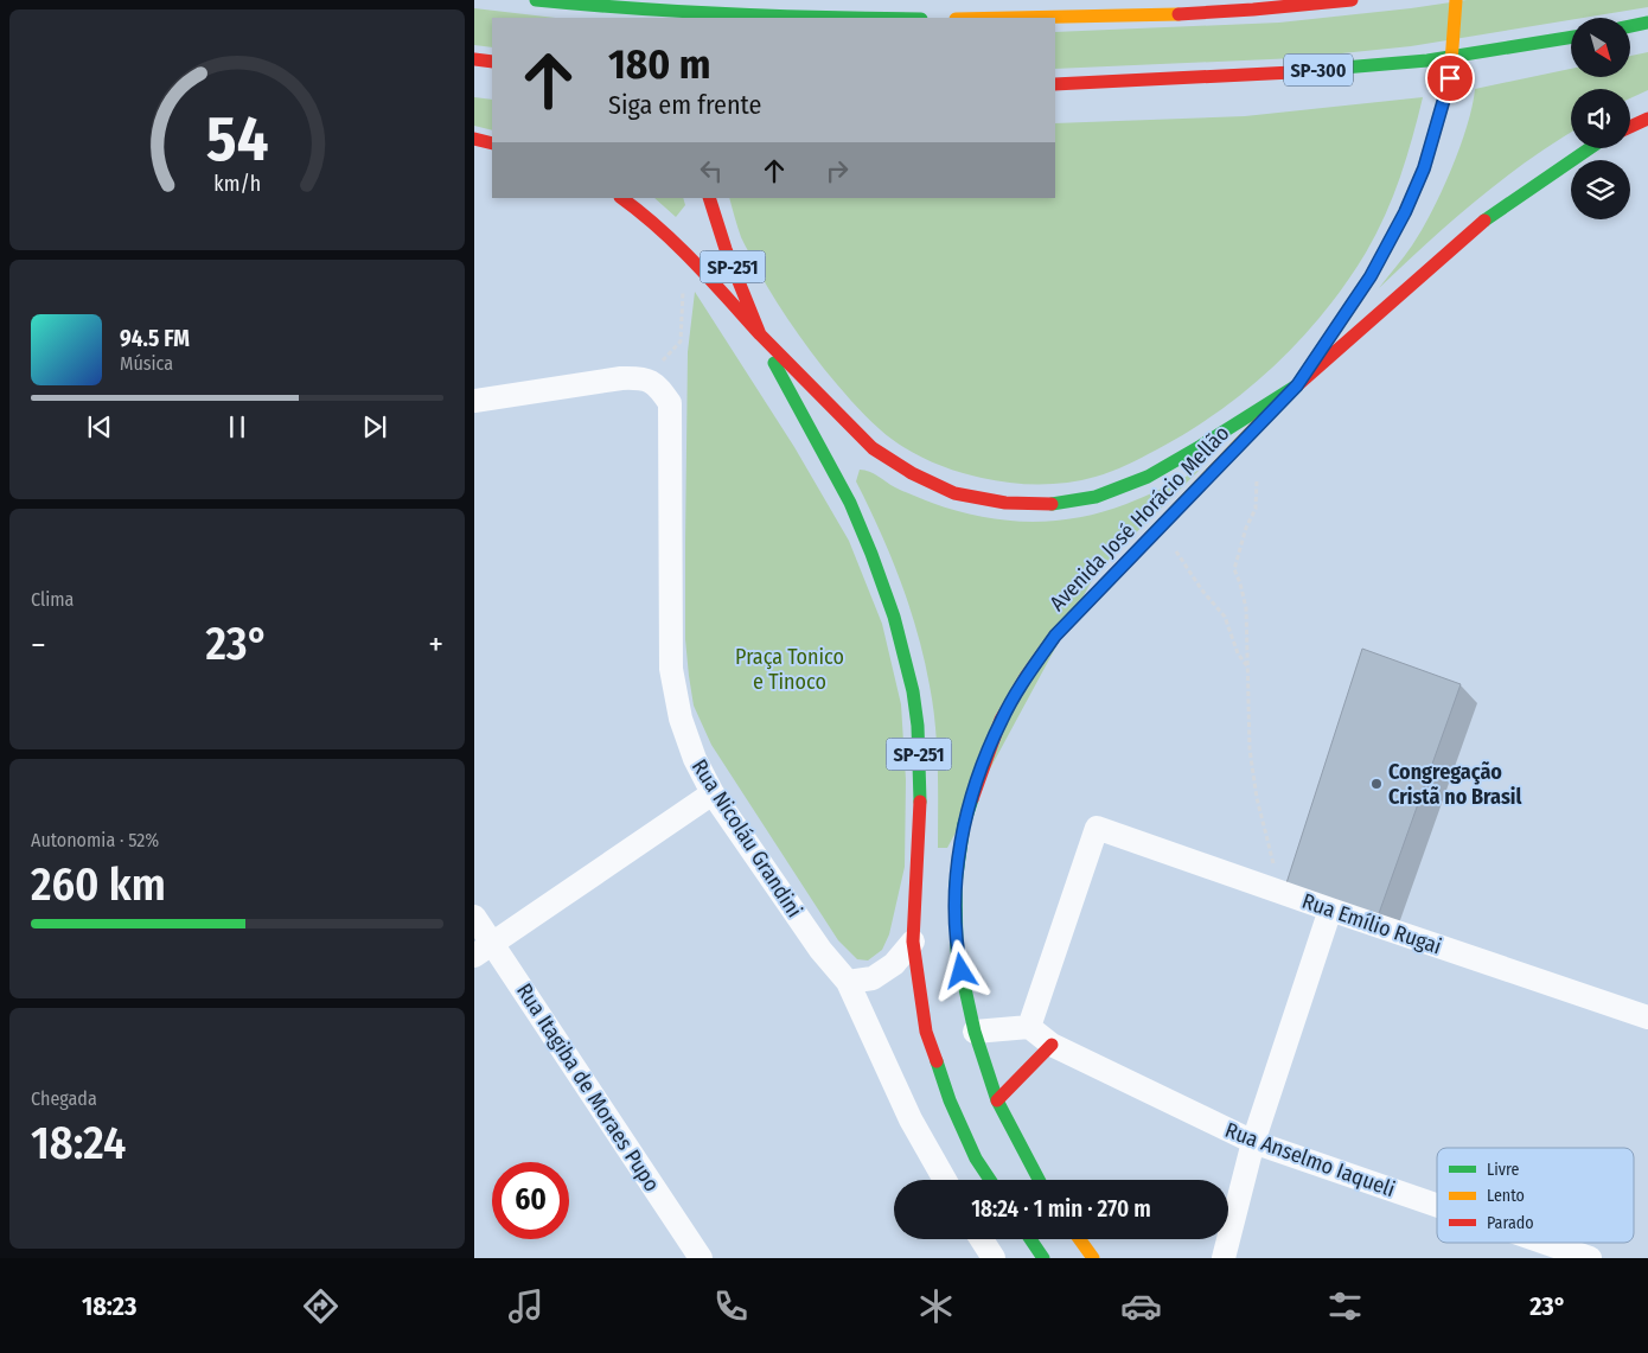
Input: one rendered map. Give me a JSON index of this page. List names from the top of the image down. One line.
{"streets":{"main road":["SP-300","SP-251","Avenida José Horácio Mellão"],"street":["Rua Nicoláu Grandini","Rua Emílio Rugai","Rua Itagiba de Moraes Pupo","Rua Anselmo Iaqueli"]},"crossings":[["SP-251","Avenida José Horácio Mellão"],["Rua Emílio Rugai","Rua Anselmo Iaqueli"]],"parks":["Praça Tonico e Tinoco"],"places":["Congregação Cristã no Brasil"],"legend":["Livre","Lento","Parado"],"north":"bottom right","page":{"turn":["180 m","Siga em frente"],"song":["94.5 FM","Música"],"tile":["Clima",["Autonomia · 52%","260 km"],["Chegada","18:24"]],"heat":["−","23°","+"],"limit":"60","trip":"18:24 · 1 min · 270 m","tabs":["18:23","23°"],"gauge":["54","km/h"]}}
